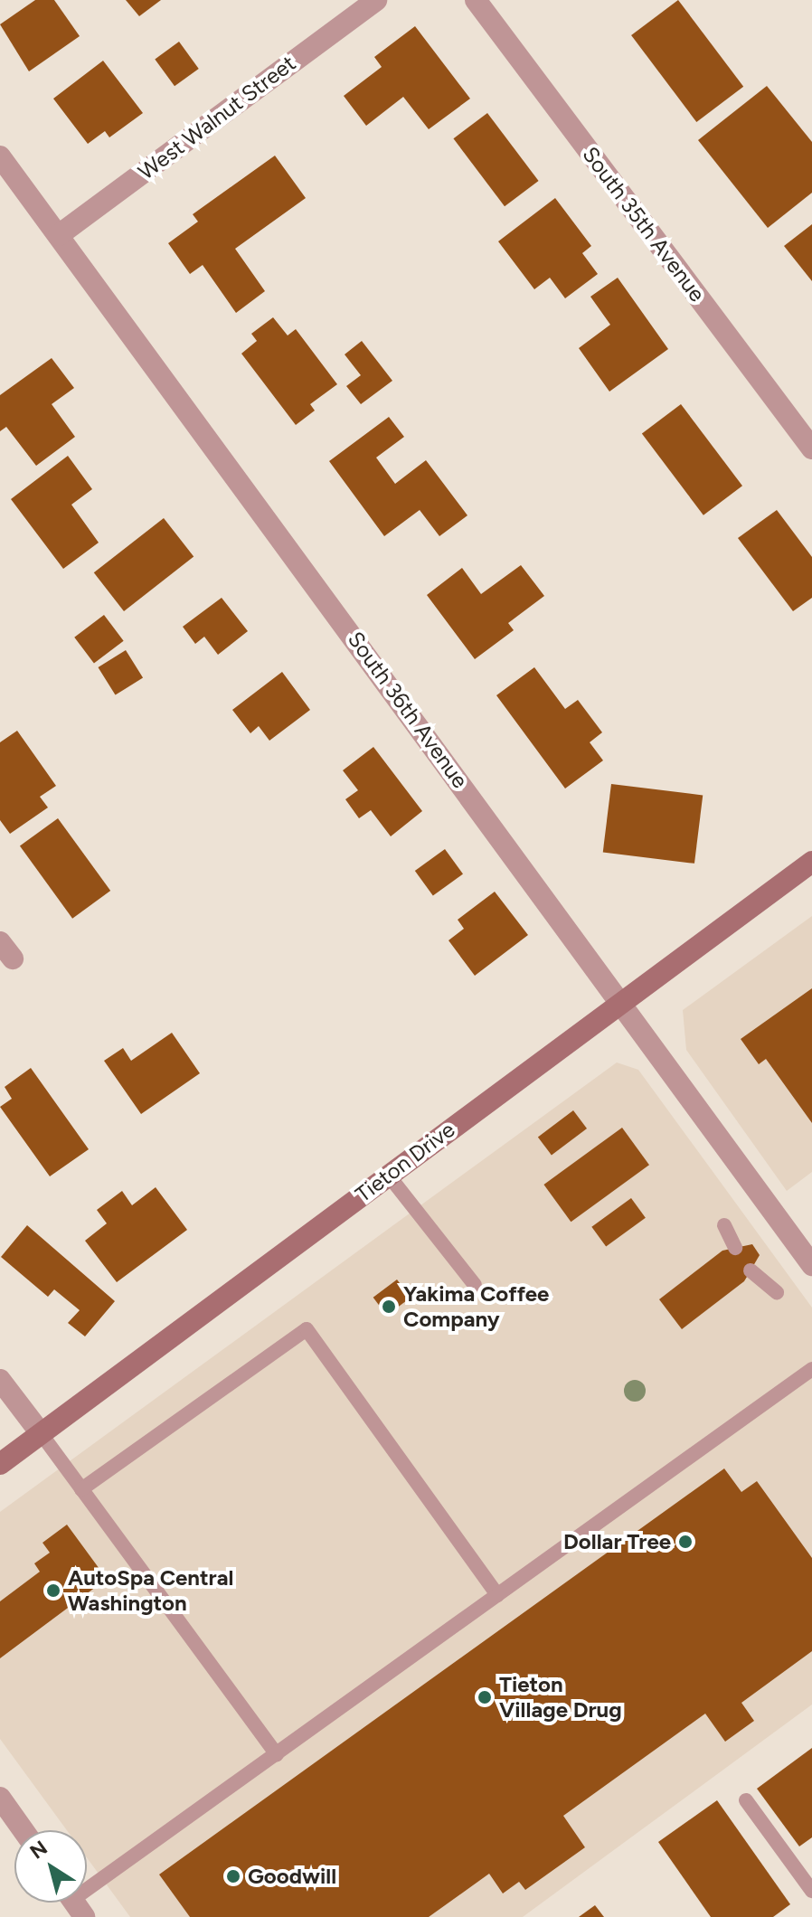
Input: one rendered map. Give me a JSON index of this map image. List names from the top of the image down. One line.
{"streets":{"main road":["Tieton Drive"],"street":["West Walnut Street","South 35th Avenue","South 36th Avenue"]},"crossings":[["West Walnut Street","South 36th Avenue"],["South 36th Avenue","Tieton Drive"]],"places":["Yakima Coffee Company","Dollar Tree","AutoSpa Central Washington","Tieton Village Drug","Goodwill"],"north":"top left"}
